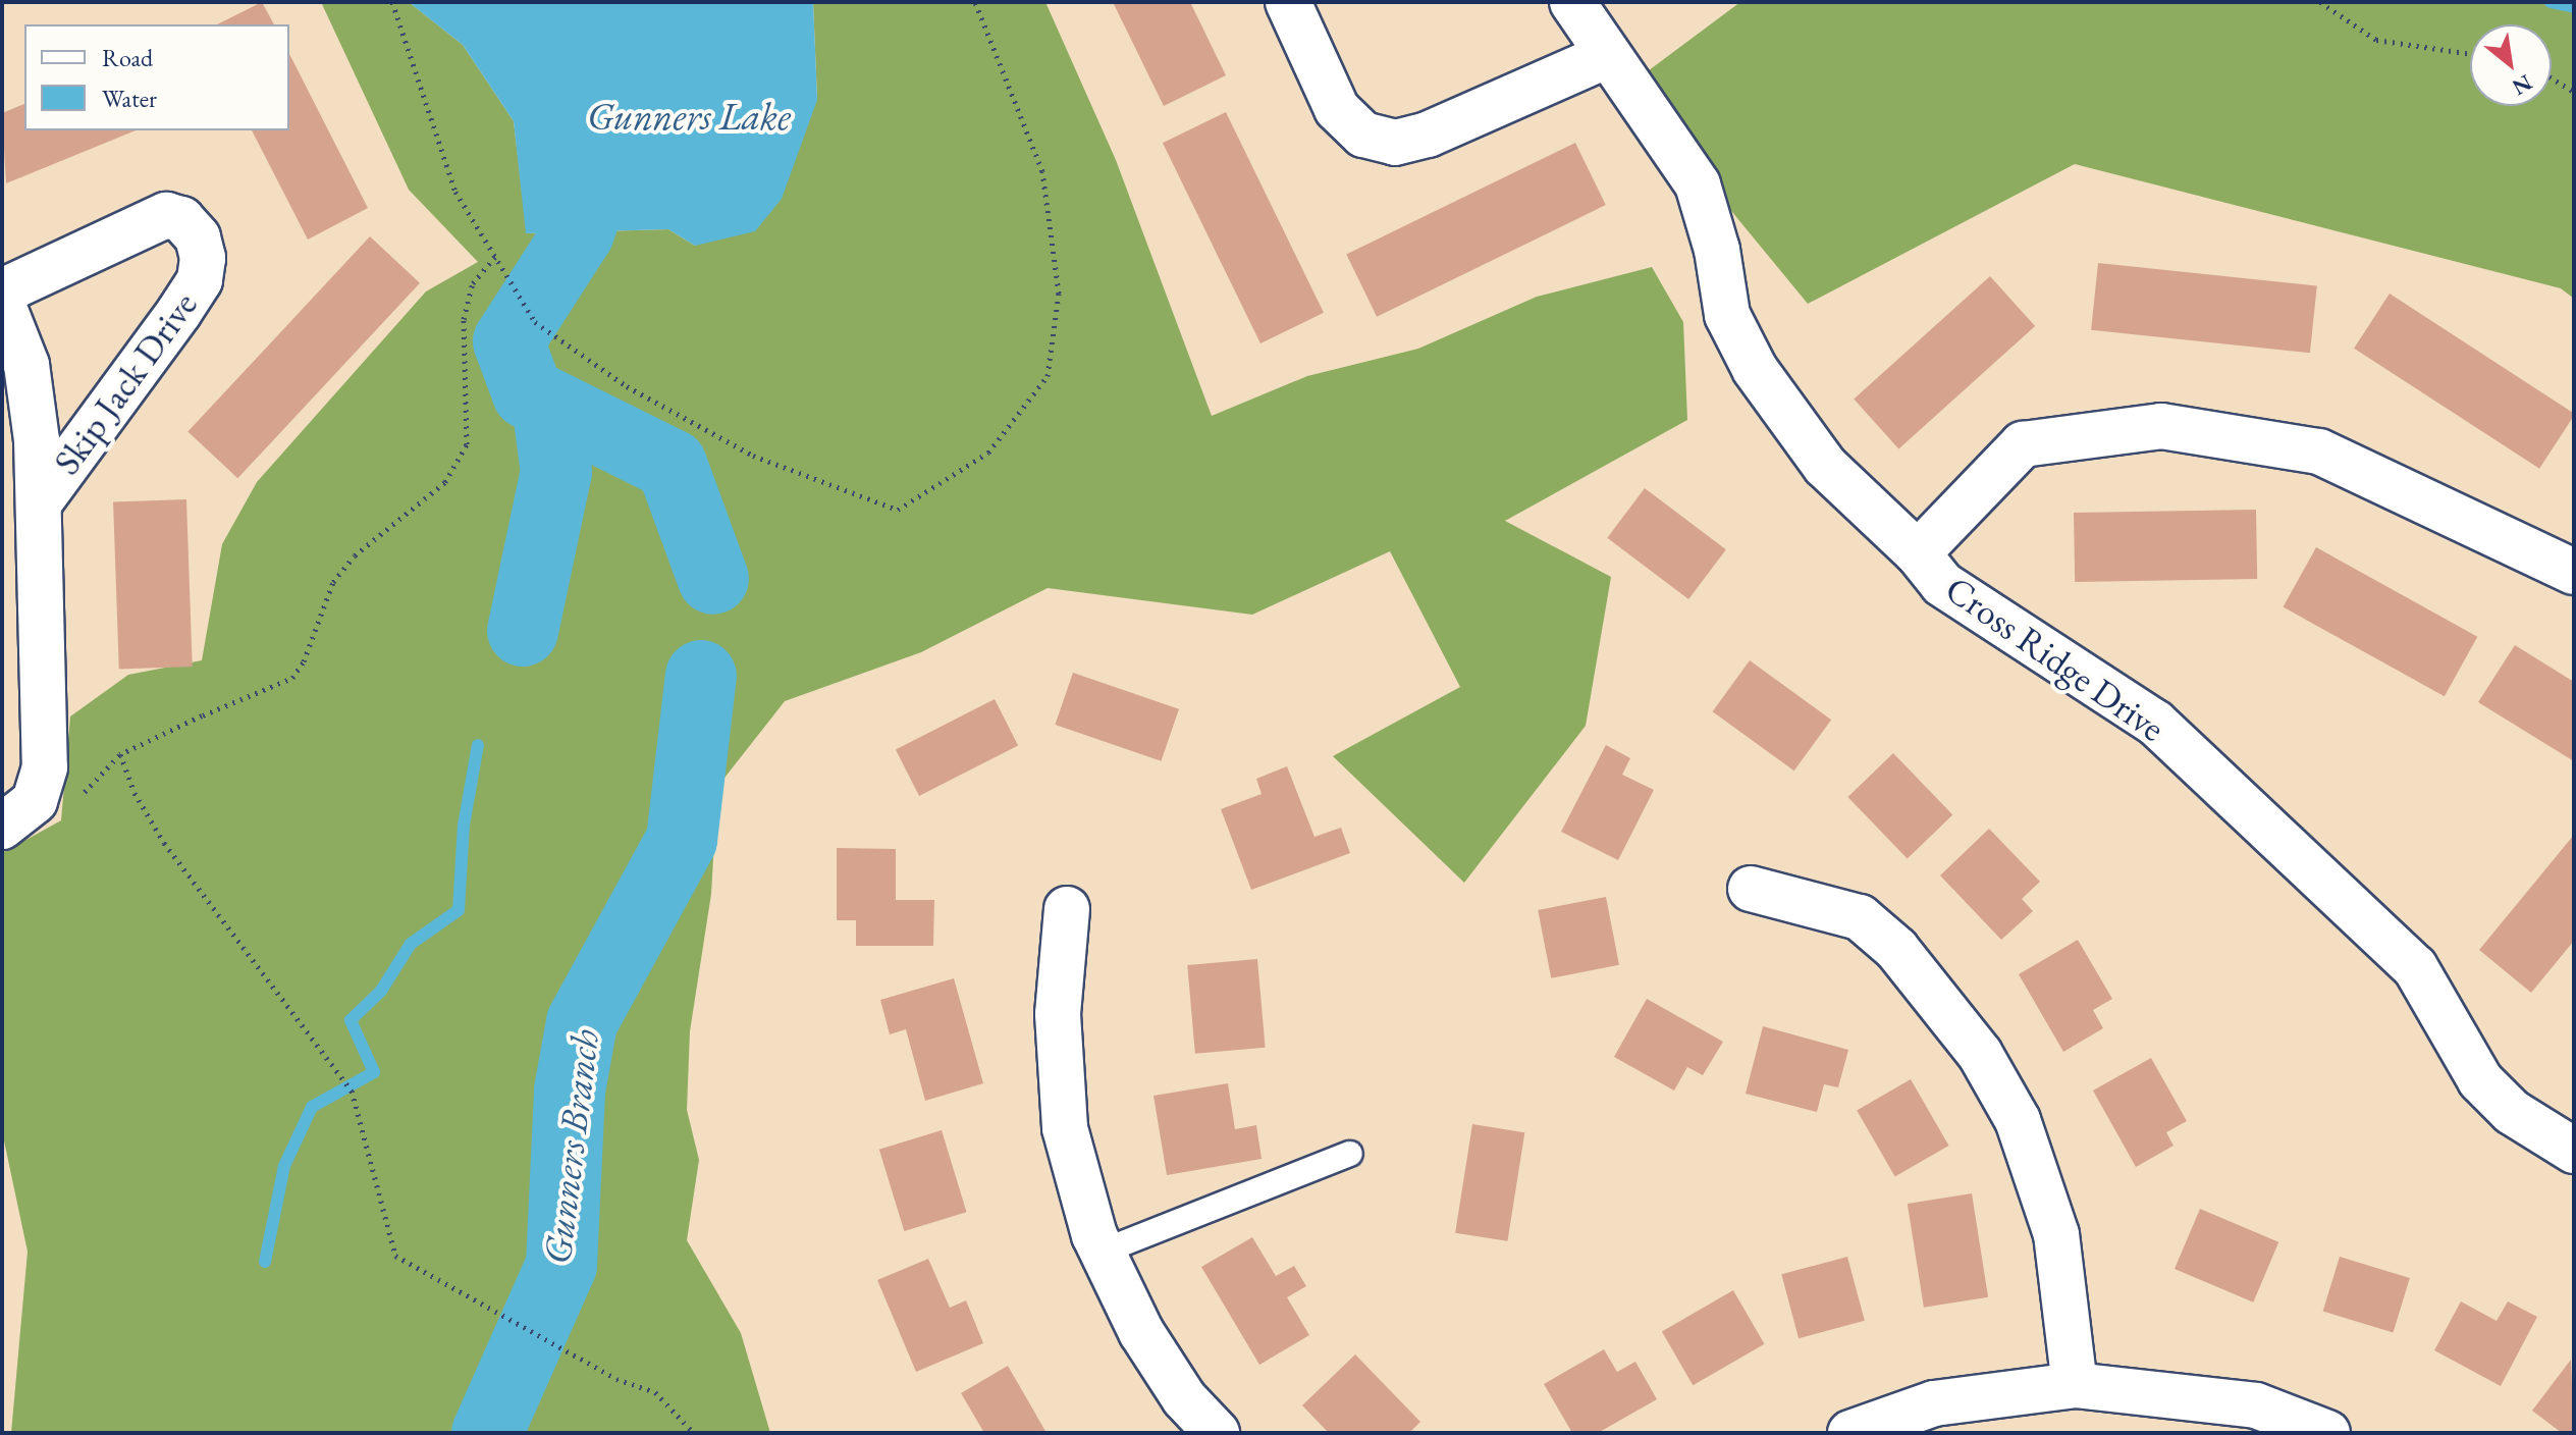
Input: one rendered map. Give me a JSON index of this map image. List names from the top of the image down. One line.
{"streets":{"street":["Skip Jack Drive","Cross Ridge Drive"]},"water":["Gunners Lake","Gunners Branch"],"legend":["Road","Water"],"north":"bottom right"}
